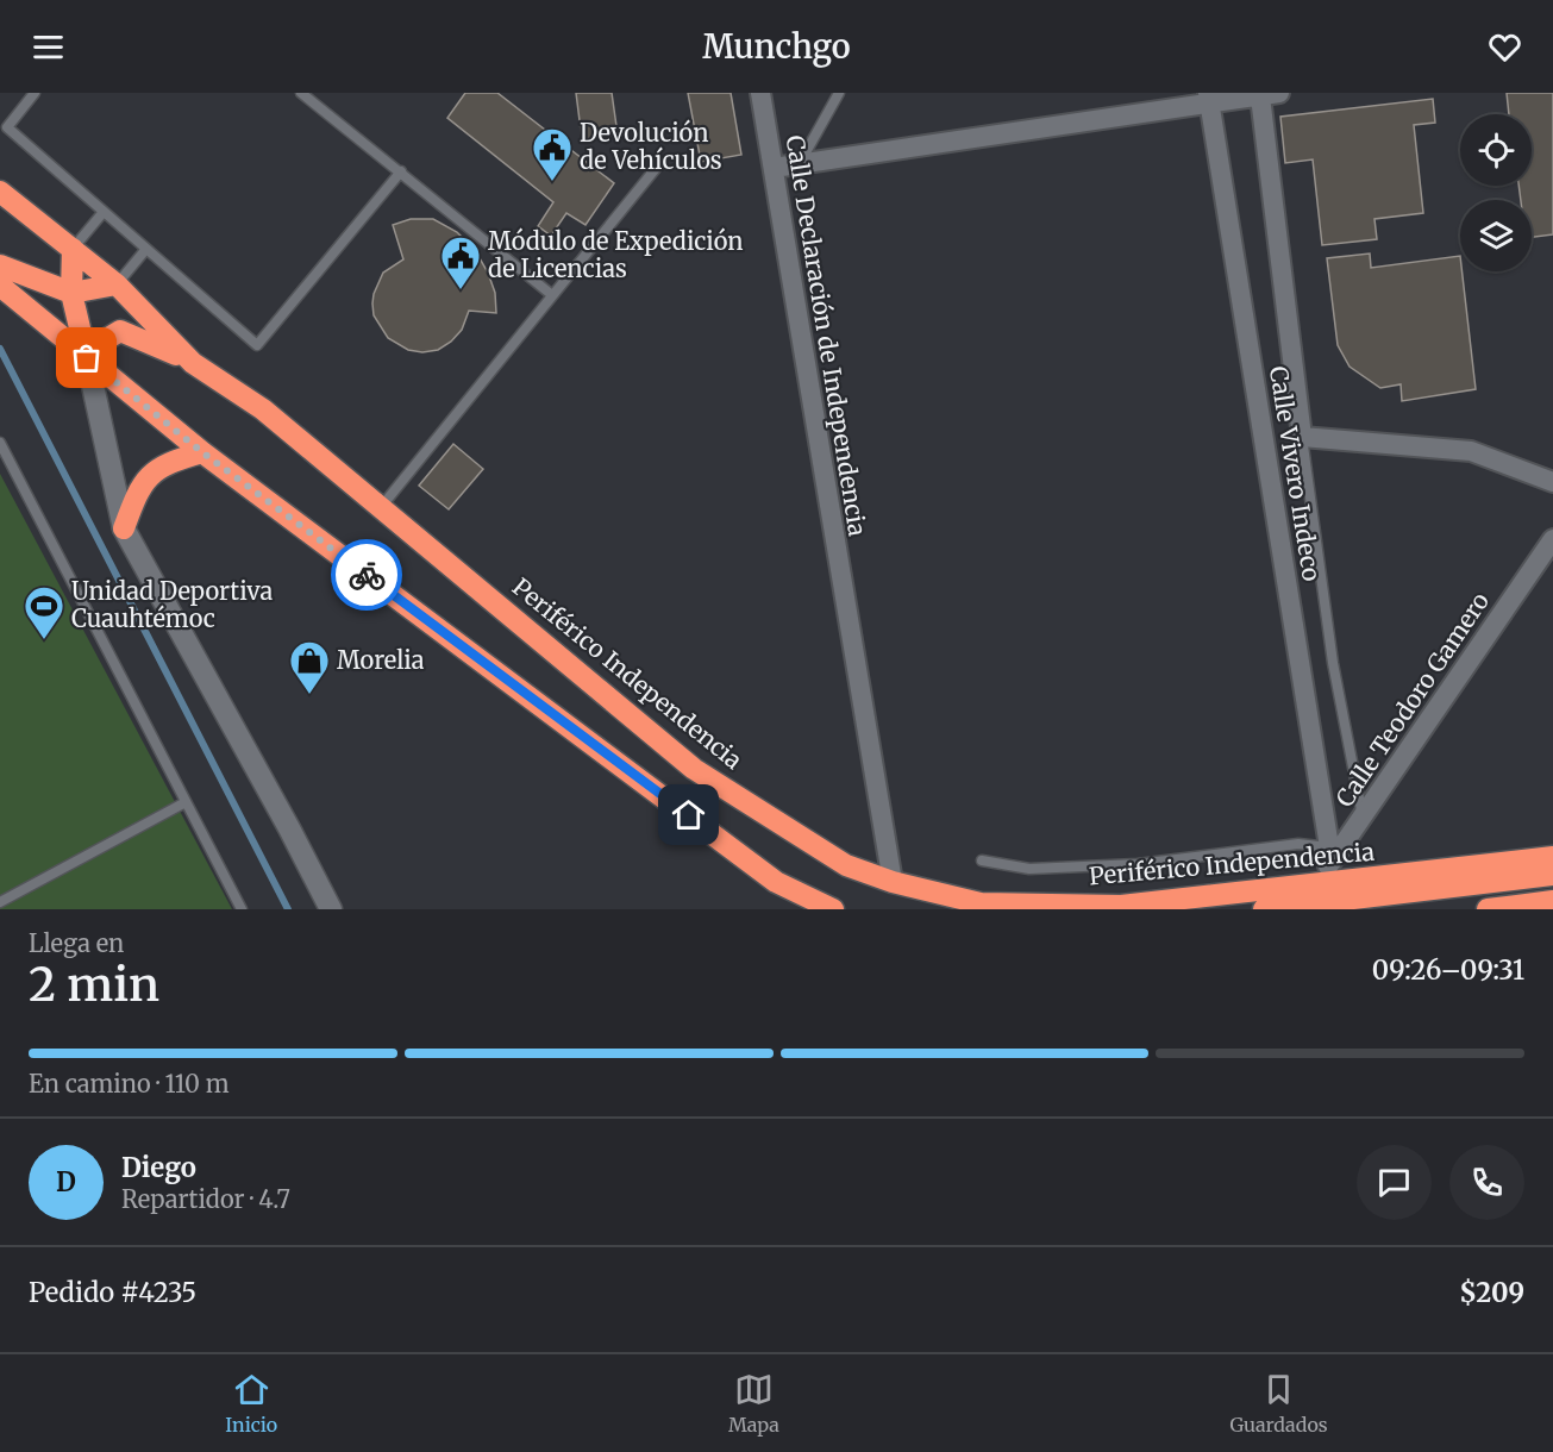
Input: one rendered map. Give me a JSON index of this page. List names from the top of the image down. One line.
{"streets":{"highway":["Periférico Independencia"],"street":["Calle Declaración de Independencia","Calle Vivero Indeco","Calle Teodoro Gamero"]},"crossings":[["Calle Declaración de Independencia","Periférico Independencia"],["Calle Vivero Indeco","Calle Teodoro Gamero"],["Periférico Independencia","Calle Teodoro Gamero"]],"places":{"public building":["Devolución de Vehículos","Módulo de Expedición de Licencias"],"sports":["Unidad Deportiva Cuauhtémoc"],"shop":["Morelia"]},"page":{"header":"Munchgo","heading":["2 min","Llega en","09:26–09:31"],"panel":["Diego","Repartidor · 4.7","Pedido #4235","$209"],"bar":"En camino · 110 m","round":"D","tabs":["Inicio","Mapa","Guardados"]}}
